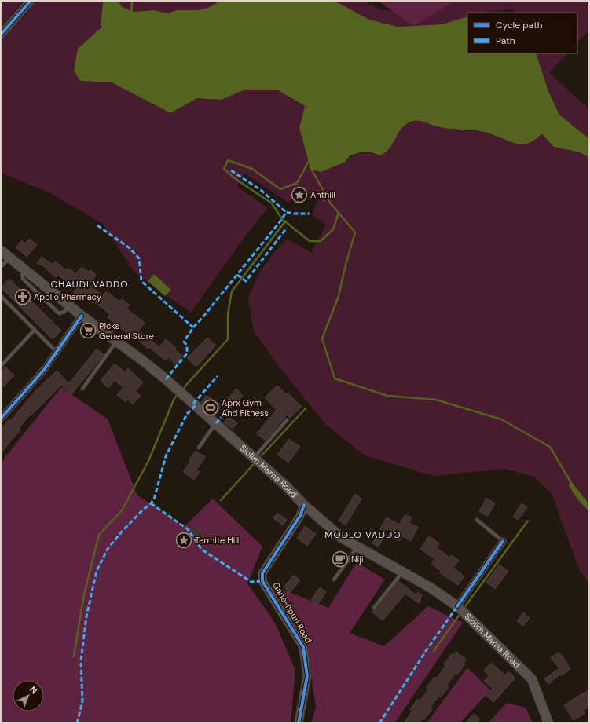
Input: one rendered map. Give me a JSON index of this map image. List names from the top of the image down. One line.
{"streets":{"main road":["Siolim Marna Road"],"street":["Ganeshpuri Road"]},"crossings":[["Siolim Marna Road","Ganeshpuri Road"]],"districts":["CHAUDI VADDO","MODLO VADDO"],"places":{"place":["Anthill","Termite Hill"],"pharmacy":["Apollo Pharmacy"],"supermarket":["Picks General Store"],"sports":["Aprx Gym And Fitness"],"cafe":["Niji"]},"legend":["Cycle path","Path"],"north":"top right"}
